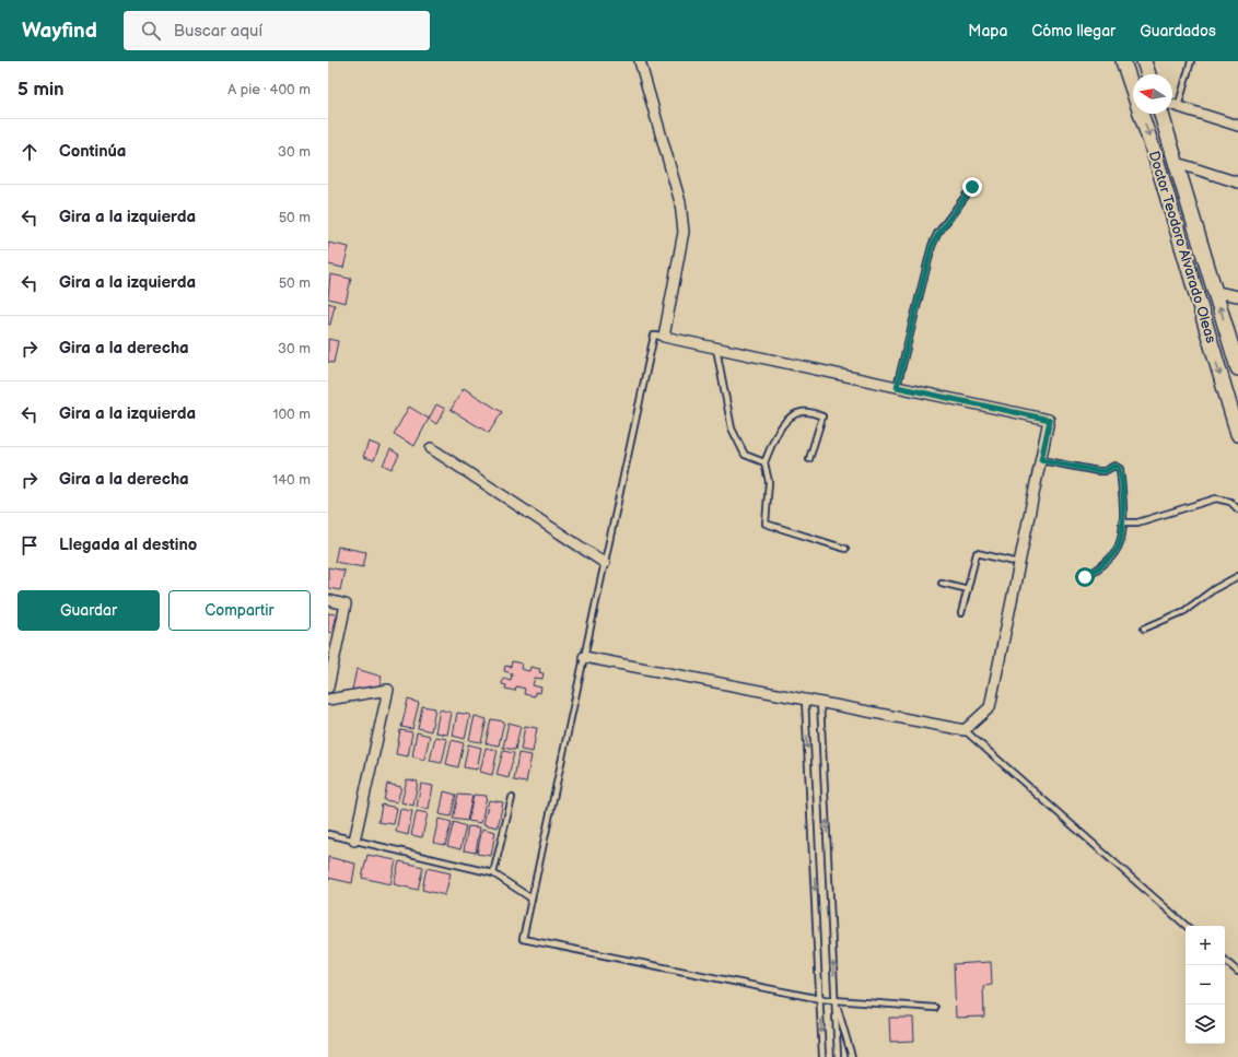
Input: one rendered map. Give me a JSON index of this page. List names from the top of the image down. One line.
{"streets":{"main road":["Doctor Teodoro Alvarado Oleas"]},"north":"left","page":{"header":"Wayfind","search":"Buscar aquí","nav":["Mapa","Cómo llegar","Guardados"],"heading":["5 min","A pie · 400 m"],"list":[["Continúa","30 m"],["Gira a la izquierda","50 m"],["Gira a la izquierda","50 m"],["Gira a la derecha","30 m"],["Gira a la izquierda","100 m"],["Gira a la derecha","140 m"],"Llegada al destino"],"buttons":["Guardar","Compartir"],"map_buttons":["+","−"]}}
